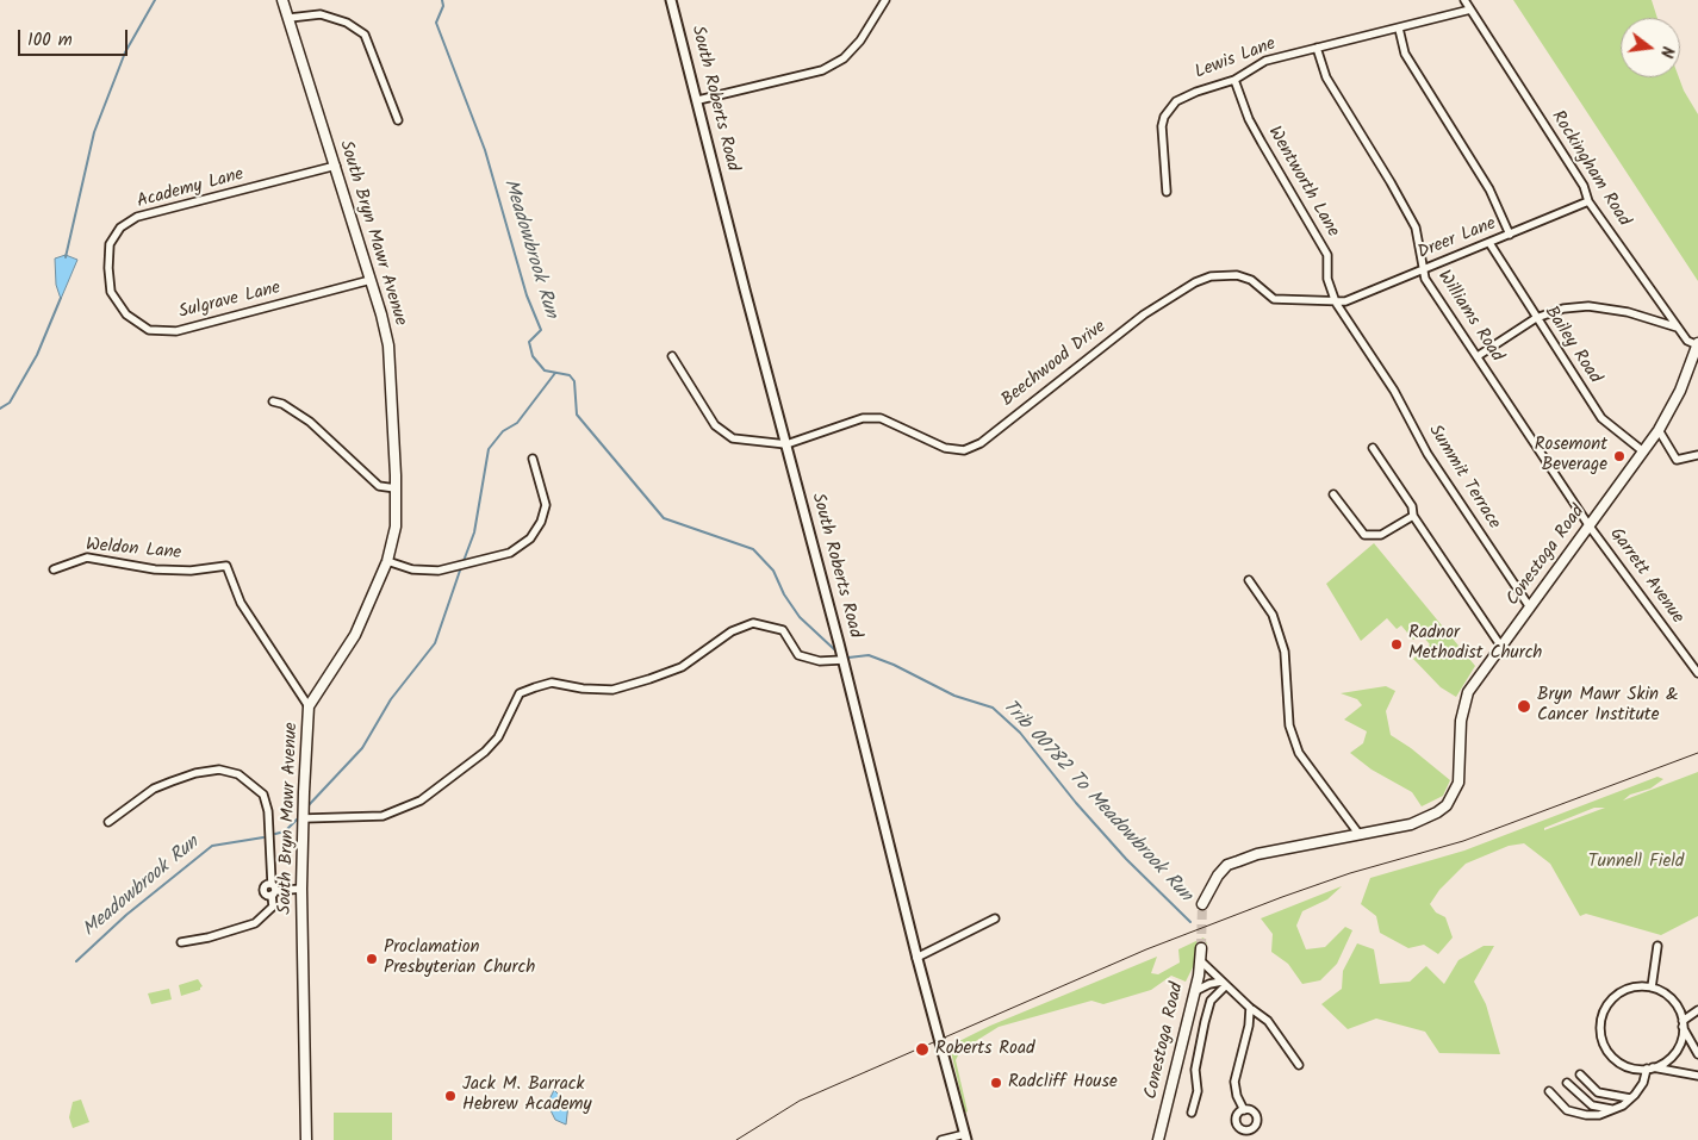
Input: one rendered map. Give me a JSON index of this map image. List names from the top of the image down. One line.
{"streets":{"main road":["South Bryn Mawr Avenue","Conestoga Road"],"street":["Lewis Lane","South Roberts Road","Rockingham Road","Wentworth Lane","Academy Lane","Dreer Lane","Sulgrave Lane","Williams Road","Bailey Road","Beechwood Drive","Summit Terrace","Weldon Lane","Garrett Avenue"]},"crossings":[["Lewis Lane","Rockingham Road"],["Lewis Lane","Wentworth Lane"],["Lewis Lane","Williams Road"],["South Roberts Road","Beechwood Drive"],["Rockingham Road","Dreer Lane"],["Rockingham Road","Conestoga Road"],["Wentworth Lane","Dreer Lane"],["Wentworth Lane","Beechwood Drive"],["Wentworth Lane","Summit Terrace"],["Academy Lane","South Bryn Mawr Avenue"],["Academy Lane","Sulgrave Lane"],["South Bryn Mawr Avenue","Sulgrave Lane"],["South Bryn Mawr Avenue","Weldon Lane"],["Dreer Lane","Williams Road"],["Dreer Lane","Bailey Road"],["Dreer Lane","Beechwood Drive"],["Williams Road","Conestoga Road"],["Williams Road","Garrett Avenue"],["Bailey Road","Conestoga Road"],["Summit Terrace","Conestoga Road"],["Conestoga Road","Garrett Avenue"]],"water":["Meadowbrook Run","Trib 00782 To Meadowbrook Run"],"parks":["Tunnell Field"],"places":["Rosemont Beverage","Radnor Methodist Church","Bryn Mawr Skin & Cancer Institute","Proclamation Presbyterian Church","Roberts Road","Radcliff House","Jack M. Barrack Hebrew Academy"],"scale_bar":"100 m","north":"right"}
